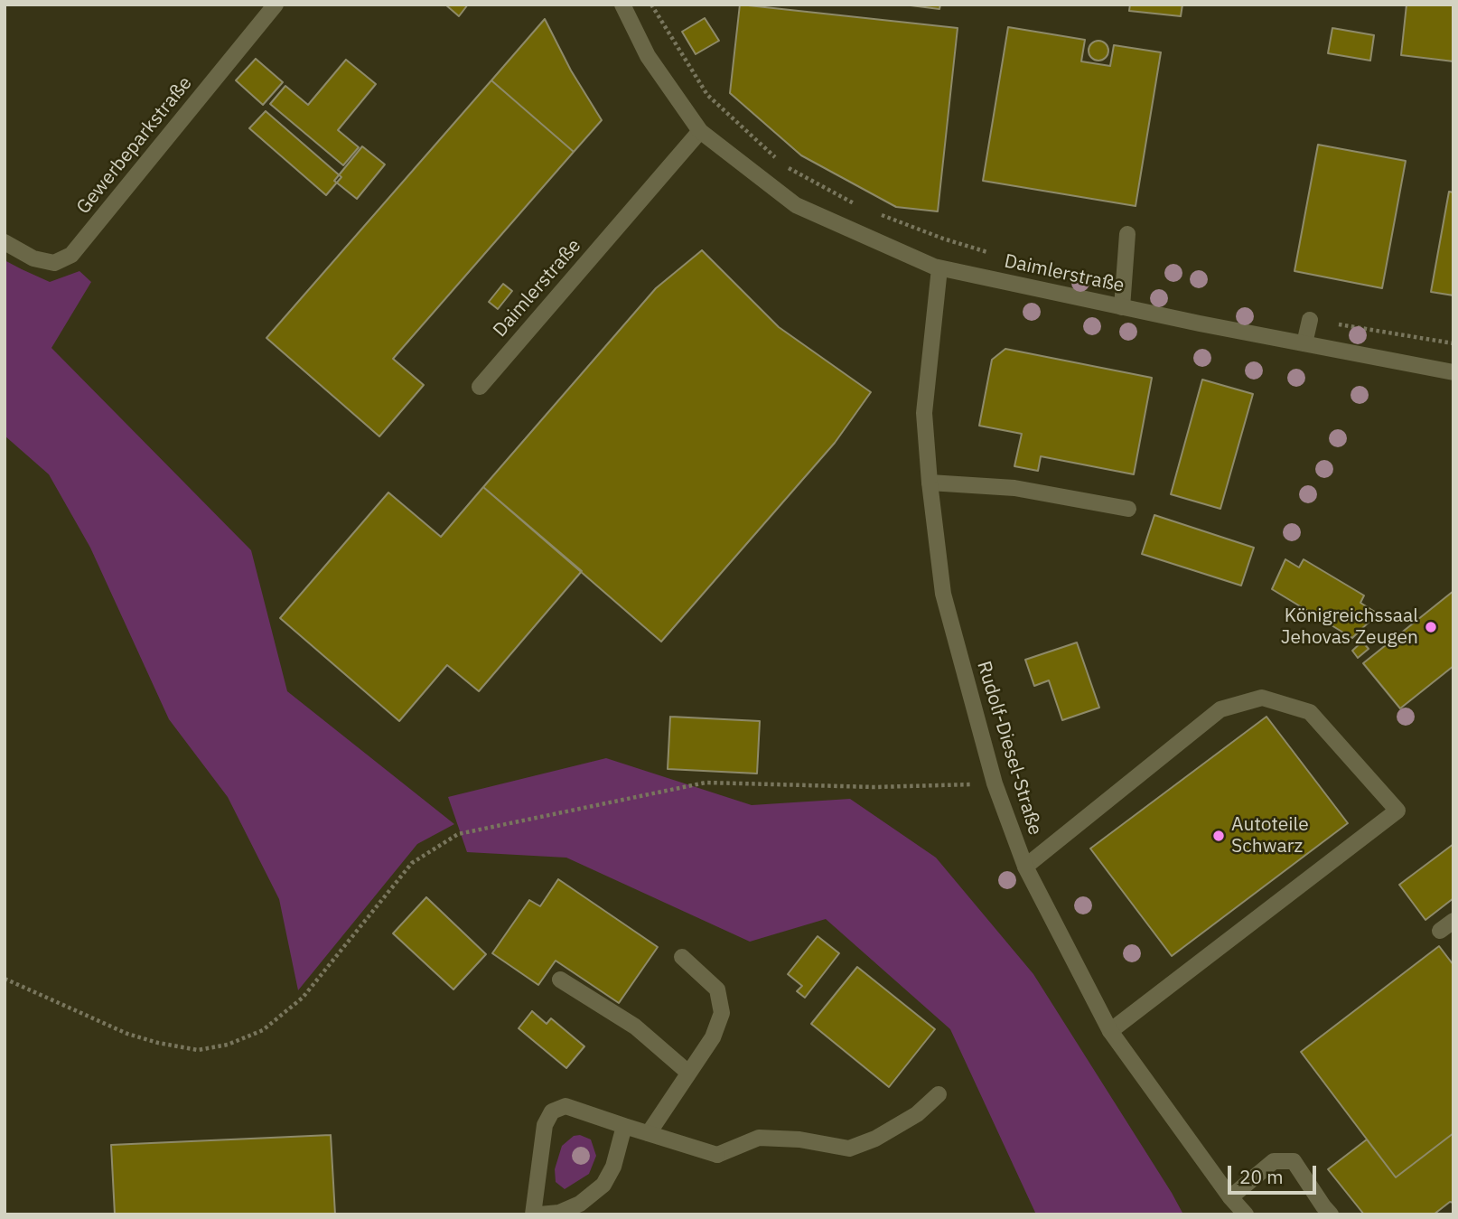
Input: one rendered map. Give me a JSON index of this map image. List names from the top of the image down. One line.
{"streets":{"street":["Gewerbeparkstraße","Daimlerstraße","Rudolf-Diesel-Straße"]},"crossings":[["Daimlerstraße","Rudolf-Diesel-Straße"]],"places":["Königreichssaal Jehovas Zeugen","Autoteile Schwarz"],"scale_bar":"20 m"}
